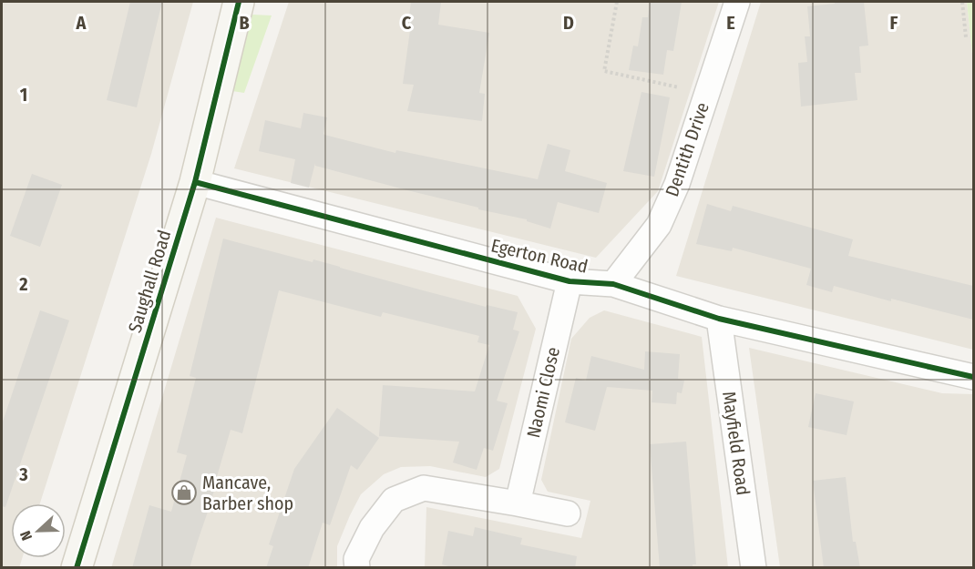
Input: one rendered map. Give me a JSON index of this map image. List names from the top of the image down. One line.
{"streets":{"street":["Dentith Drive","Egerton Road","Saughall Road","Naomi Close","Mayfield Road"]},"crossings":[["Dentith Drive","Egerton Road"],["Egerton Road","Saughall Road"],["Egerton Road","Naomi Close"],["Egerton Road","Mayfield Road"]],"places":{"shop":["Mancave, Barber shop"]},"north":"left","grid":{"columns":["A","B","C","D","E","F"],"rows":["1","2","3"]}}
